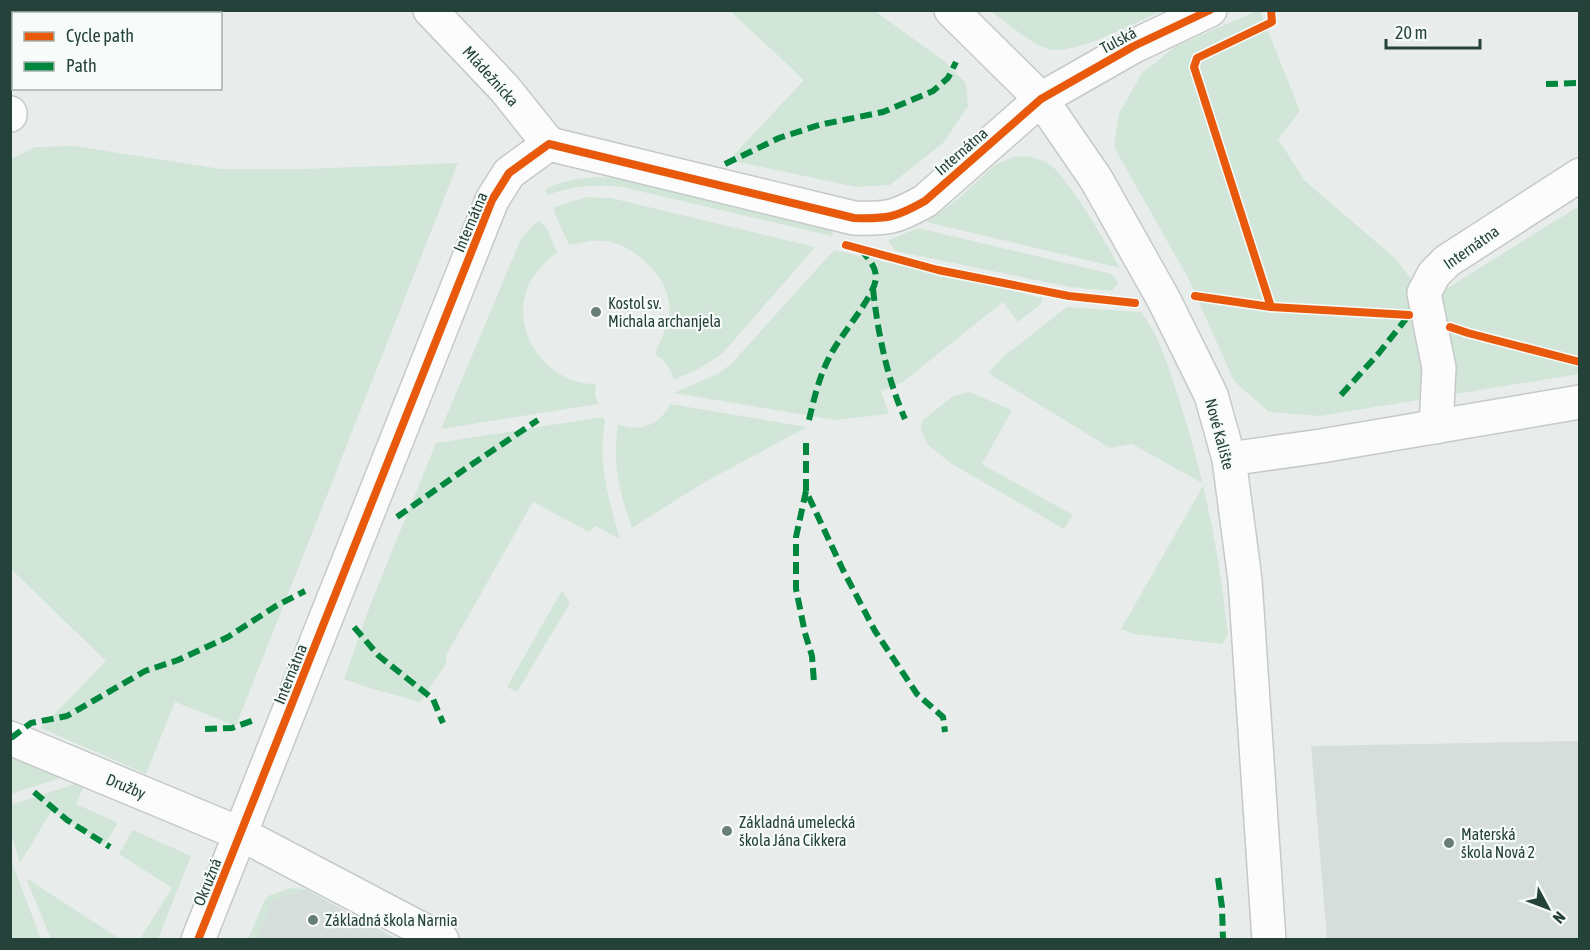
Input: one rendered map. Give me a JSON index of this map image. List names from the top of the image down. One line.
{"streets":{"street":["Tulská","Mládežnícka","Internátna","Nové Kalište","Družby","Okružná"]},"crossings":[["Tulská","Internátna"],["Tulská","Nové Kalište"],["Mládežnícka","Internátna"],["Internátna","Nové Kalište"],["Internátna","Družby"],["Internátna","Okružná"],["Družby","Okružná"]],"places":["Kostol sv. Michala archanjela","Základná umelecká škola Jána Cikkera","Materská škola Nová 2","Základná škola Narnia"],"legend":["Cycle path","Path"],"scale_bar":"20 m","north":"bottom right"}
